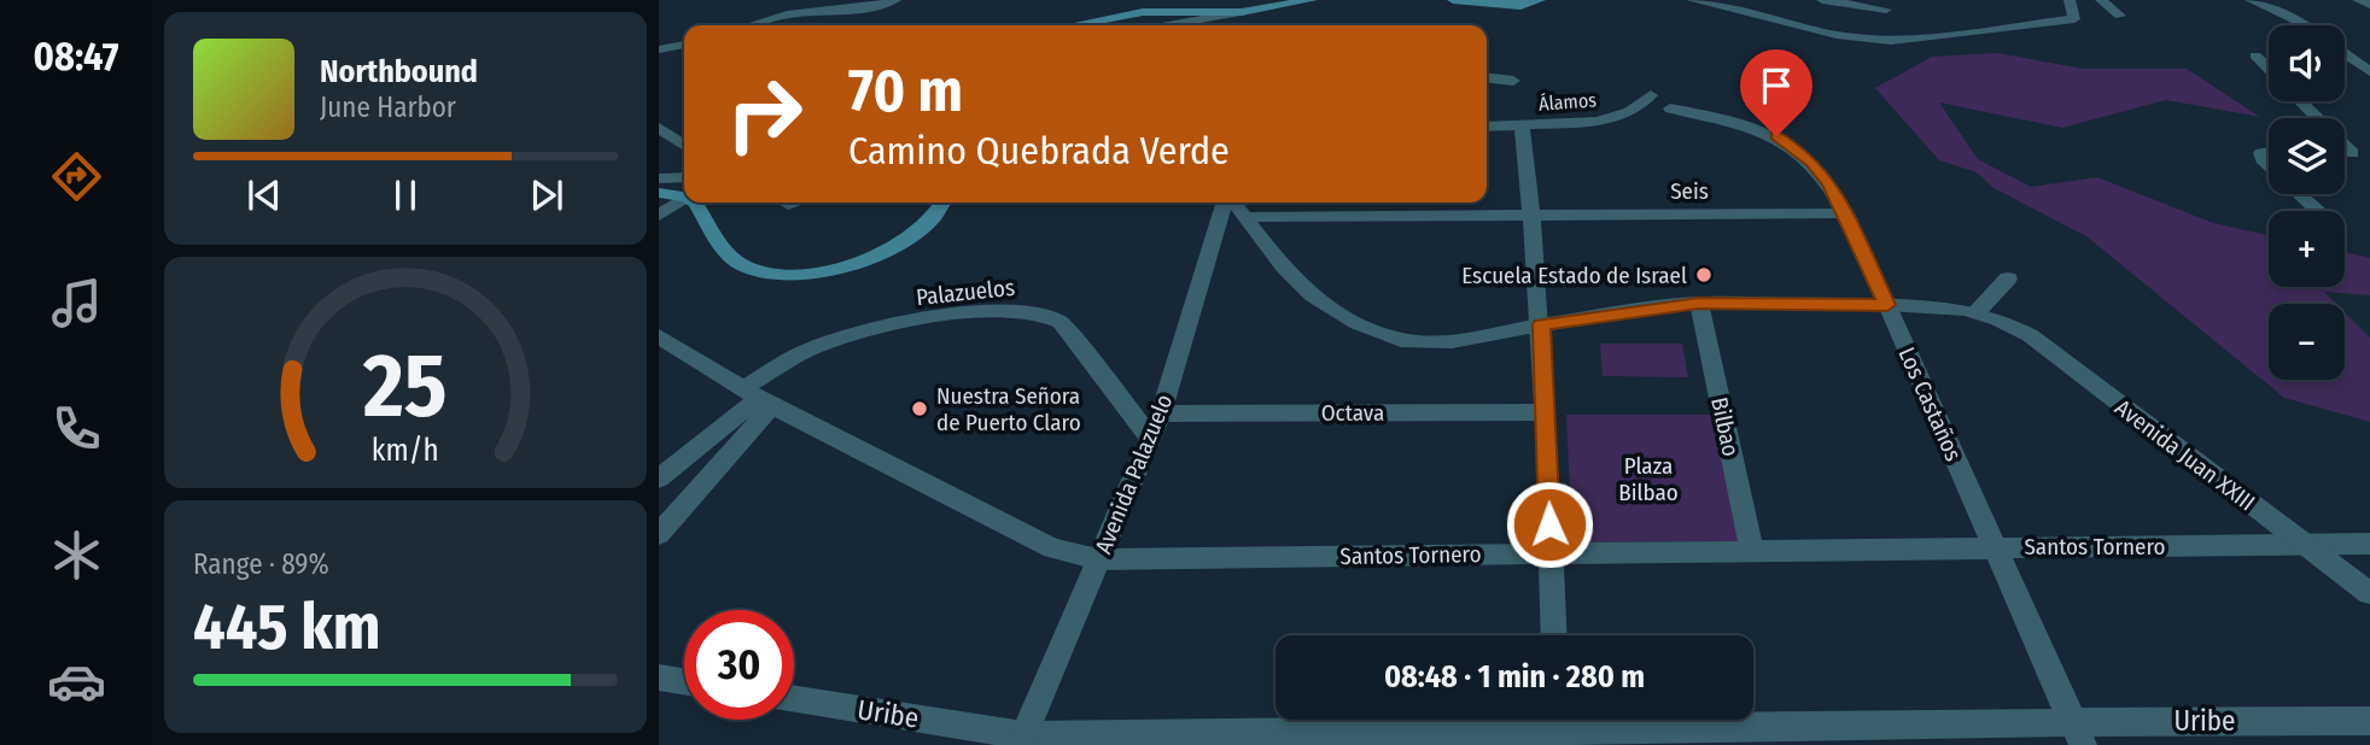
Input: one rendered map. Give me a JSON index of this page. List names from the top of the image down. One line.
{"streets":{"street":["Álamos","Seis","Palazuelos","Los Castaños","Octava","Bilbao","Avenida Juan XXIII","Avenida Palazuelo","Santos Tornero","Uribe"]},"crossings":[["Seis","Los Castaños"],["Palazuelos","Avenida Palazuelo"],["Palazuelos","Santos Tornero"],["Los Castaños","Santos Tornero"],["Los Castaños","Uribe"],["Octava","Avenida Palazuelo"],["Bilbao","Santos Tornero"],["Avenida Juan XXIII","Santos Tornero"],["Avenida Palazuelo","Santos Tornero"],["Avenida Palazuelo","Uribe"]],"parks":["Plaza Bilbao"],"places":["Escuela Estado de Israel","Nuestra Señora de Puerto Claro"],"page":{"tabs":"08:47","map_buttons":["+","−"],"turn":["70 m","Camino Quebrada Verde"],"song":["Northbound","June Harbor"],"tile":["Range · 89%","445 km"],"limit":"30","trip":"08:48 · 1 min · 280 m","gauge":["25","km/h"]}}
